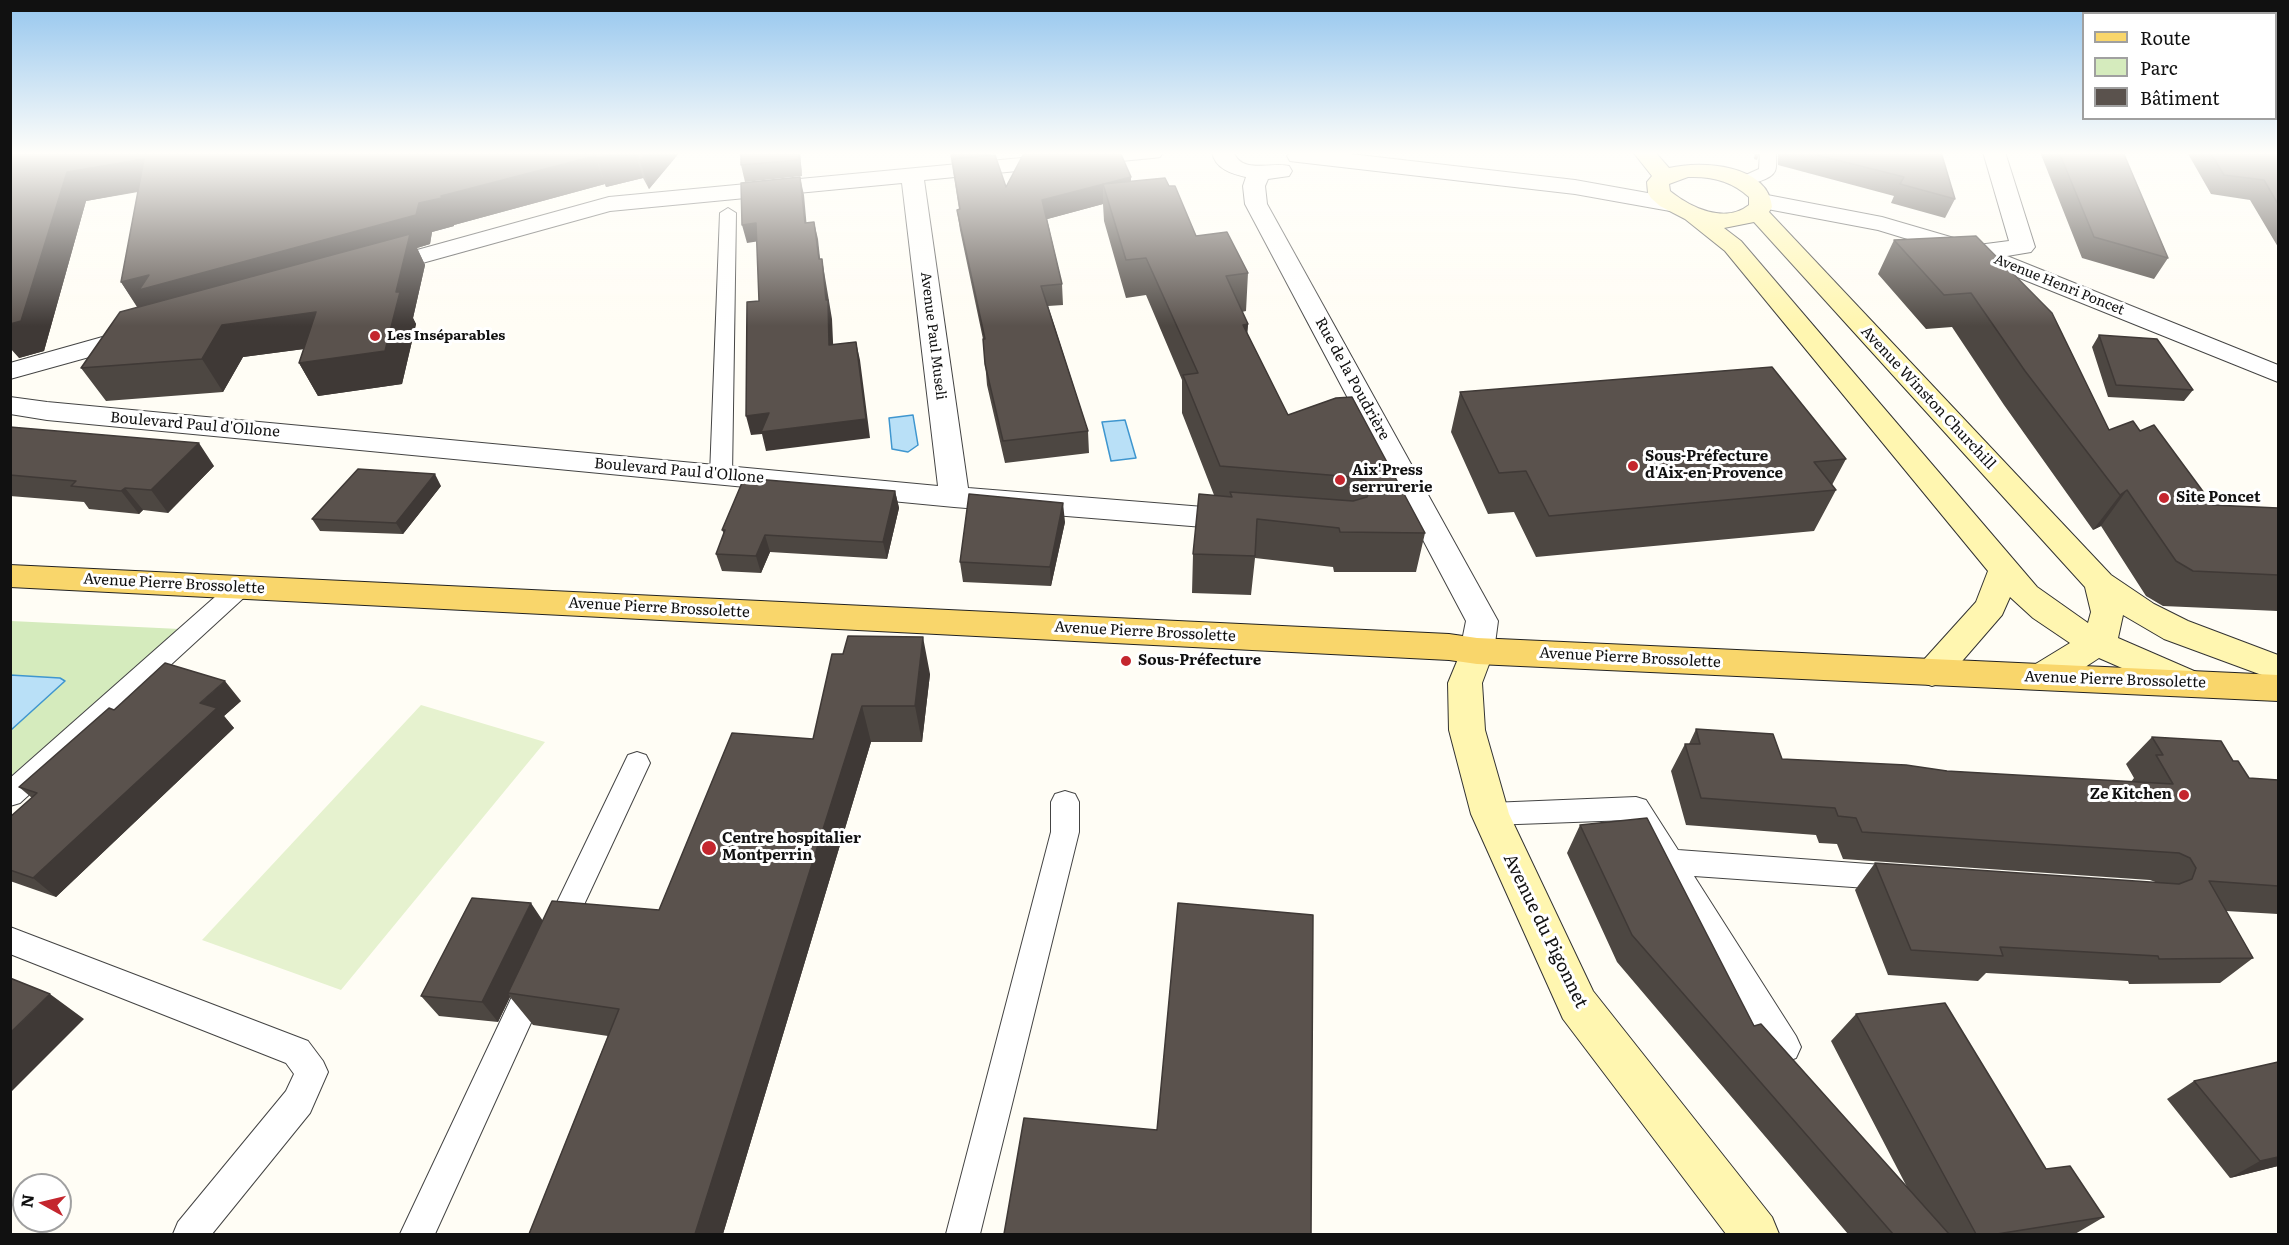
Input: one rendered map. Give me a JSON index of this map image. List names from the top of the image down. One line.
{"streets":{"main road":["Avenue Pierre Brossolette"],"street":["Avenue Henri Poncet","Avenue Paul Museli","Rue de la Poudrière","Avenue Winston Churchill","Boulevard Paul d'Ollone","Avenue du Pigonnet"]},"crossings":[["Avenue Paul Museli","Boulevard Paul d'Ollone"],["Rue de la Poudrière","Avenue Pierre Brossolette"],["Rue de la Poudrière","Avenue du Pigonnet"],["Avenue Pierre Brossolette","Avenue du Pigonnet"]],"places":["Les Inséparables","Sous-Préfecture d'Aix-en-Provence","Aix'Press serrurerie","Site Poncet","Sous-Préfecture","Ze Kitchen","Centre hospitalier Montperrin"],"legend":["Route","Parc","Bâtiment"],"north":"left"}
